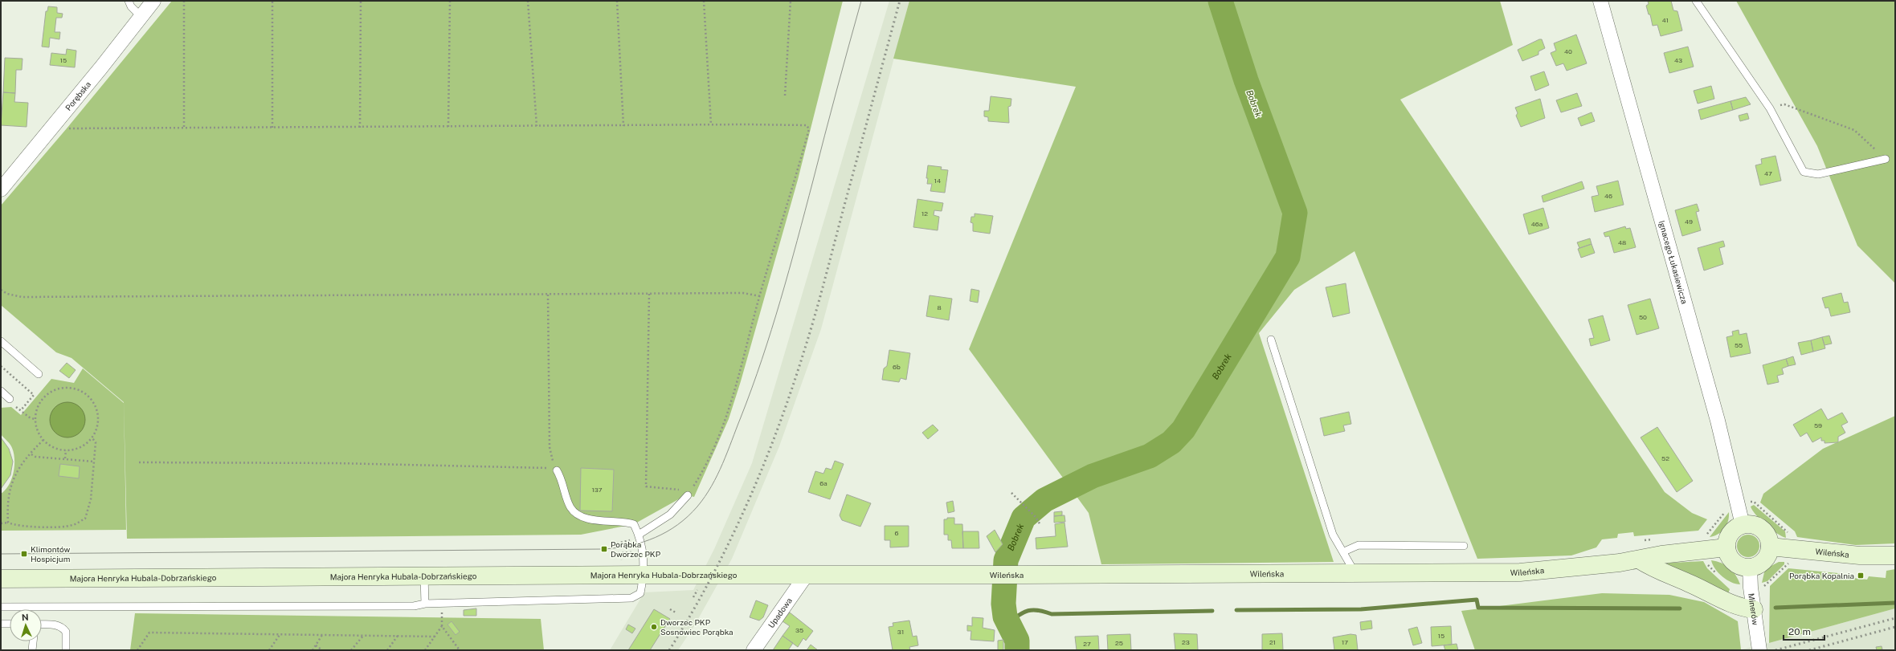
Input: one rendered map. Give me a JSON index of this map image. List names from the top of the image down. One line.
{"streets":{"street":["Porębska","Ignacego Łukasiewicza","Wileńska","Majora Henryka Hubala-Dobrzańskiego","Minerów","Upadowa"]},"crossings":[["Ignacego Łukasiewicza","Wileńska"],["Ignacego Łukasiewicza","Minerów"],["Wileńska","Majora Henryka Hubala-Dobrzańskiego"],["Wileńska","Minerów"],["Wileńska","Upadowa"],["Majora Henryka Hubala-Dobrzańskiego","Upadowa"]],"water":["Bobrek"],"places":{"transit":["Porąbka Dworzec PKP","Klimontów Hospicjum","Porąbka Kopalnia"],"other":["Dworzec PKP Sosnowiec Porąbka"]},"house_numbers":["41","40","15","43","47","14","46","12","49","46a","48","8","50","55","6b","59","52","6a","137","6","35","31","15","23","21","17","25","27"],"scale_bar":"20 m","north":"top"}
